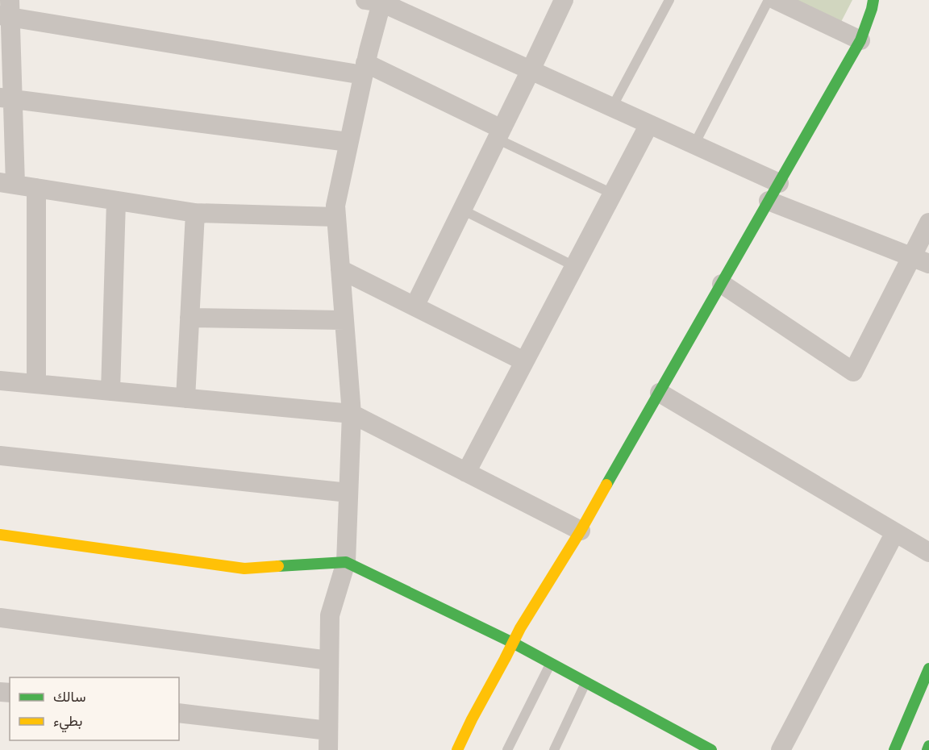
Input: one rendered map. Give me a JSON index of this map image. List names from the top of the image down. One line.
{"legend":["سالك","بطيء"]}
